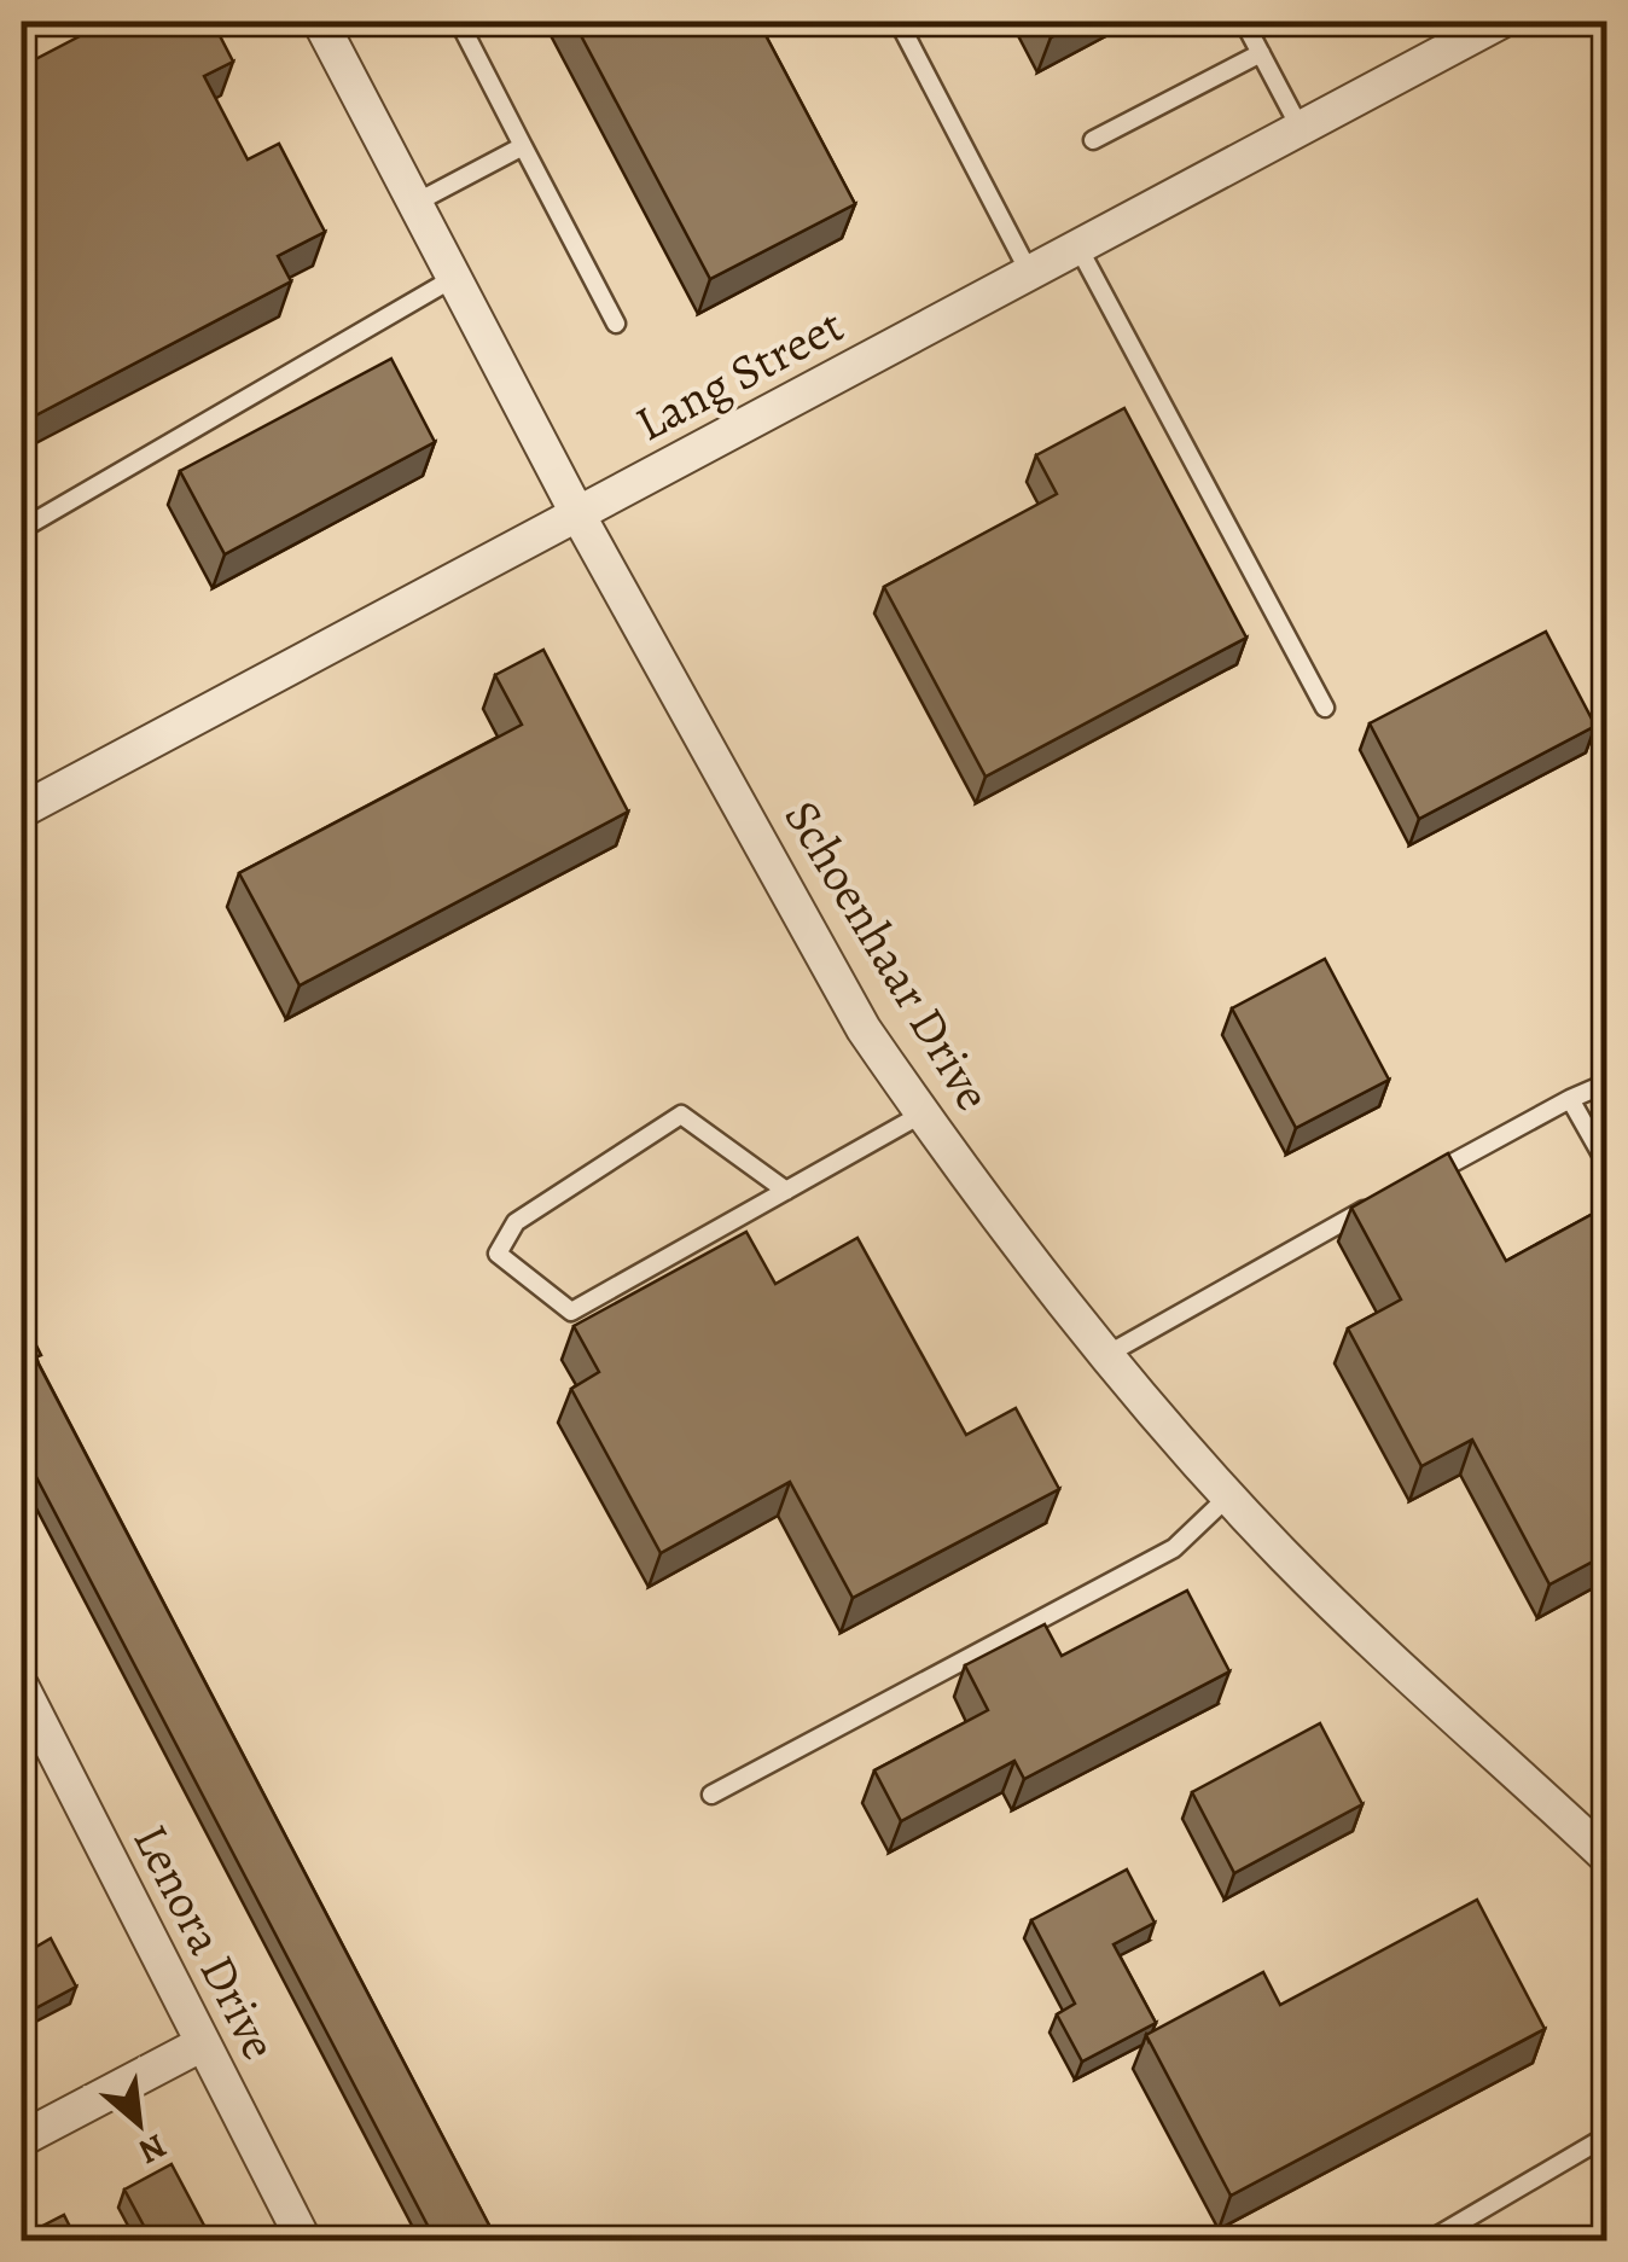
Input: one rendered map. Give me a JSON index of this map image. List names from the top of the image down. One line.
{"streets":{"street":["Lang Street","Schoenhaar Drive","Lenora Drive"]},"crossings":[["Lang Street","Schoenhaar Drive"]],"north":"bottom right"}
